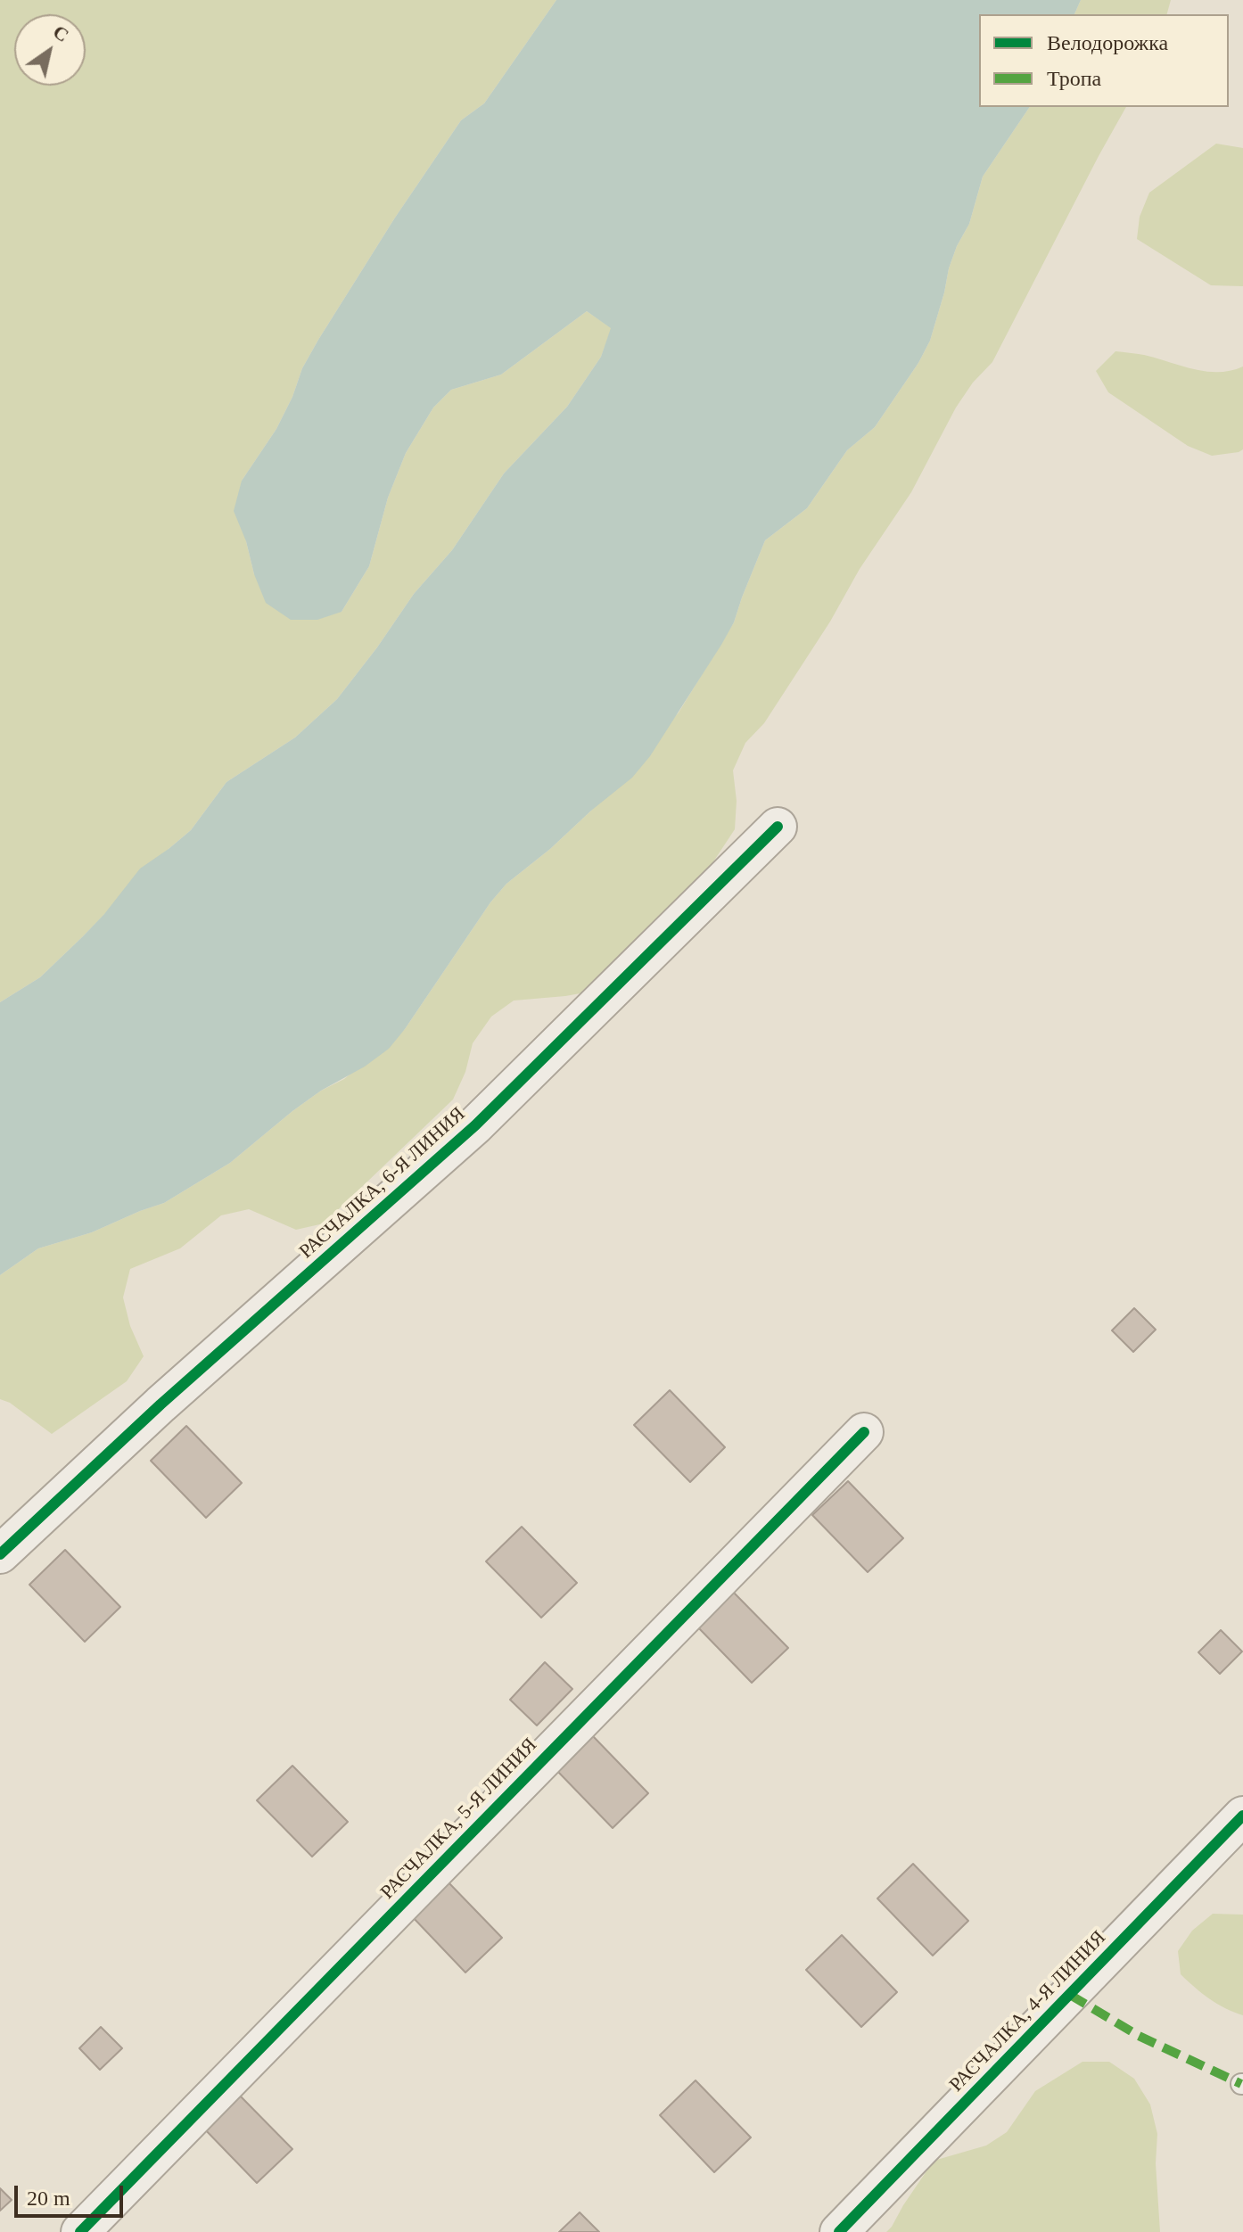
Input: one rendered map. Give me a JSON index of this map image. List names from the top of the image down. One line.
{"streets":{"street":["РАСЧАЛКА, 6-Я ЛИНИЯ","РАСЧАЛКА, 5-Я ЛИНИЯ","РАСЧАЛКА, 4-Я ЛИНИЯ"]},"legend":["Велодорожка","Тропа"],"scale_bar":"20 m","north":"top right"}
